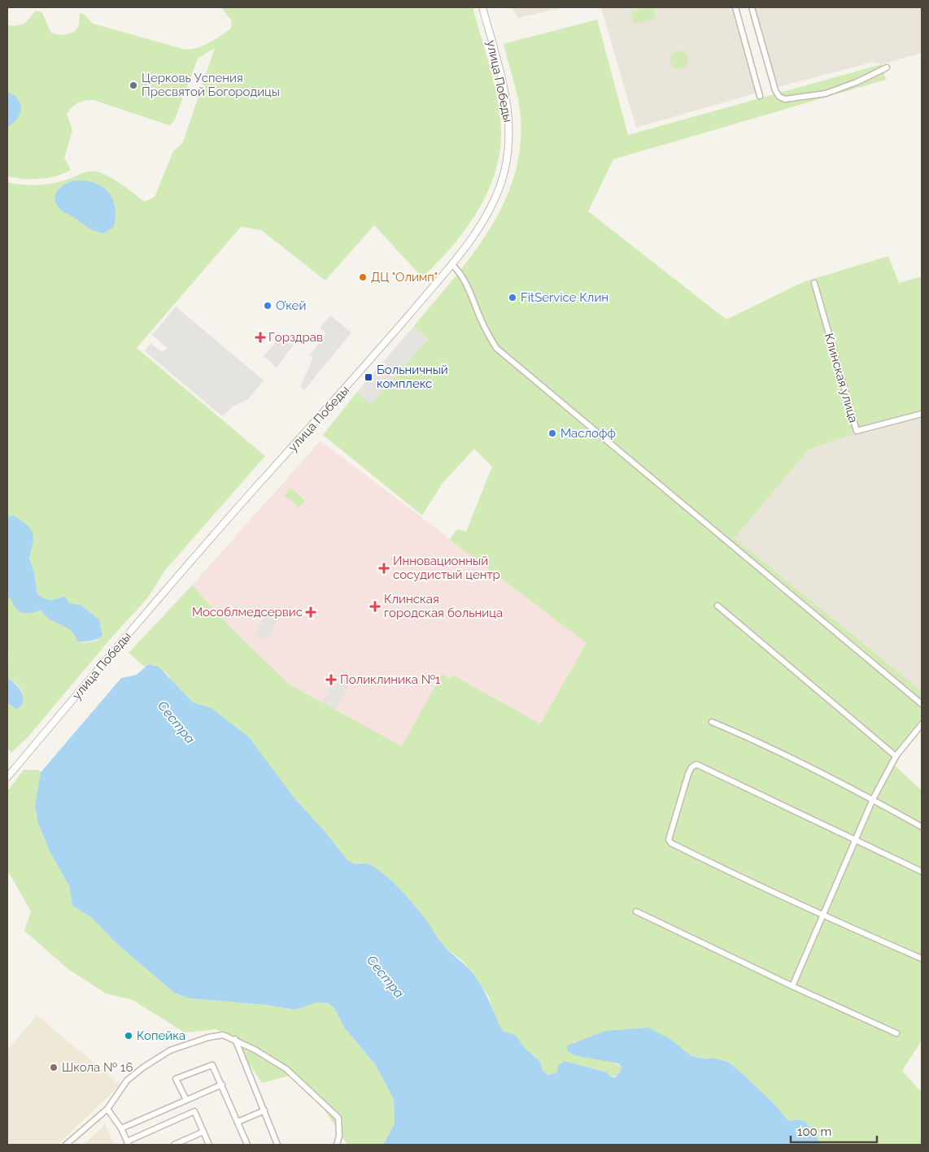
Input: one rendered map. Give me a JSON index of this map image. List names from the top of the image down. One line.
{"streets":{"street":["улица Победы","Клинская улица"]},"water":["Сестра"],"places":{"other":["Церковь Успения Пресвятой Богородицы","ДЦ \"Олимп\"","FitService Клин","О’кей","Маслофф","Копейка","Школа № 16"],"health":["Горздрав","Инновационный сосудистый центр","Клинская городская больница","Мособлмедсервис","Поликлиника №1"],"transit":["Больничный комплекс"]},"scale_bar":"100 m"}
